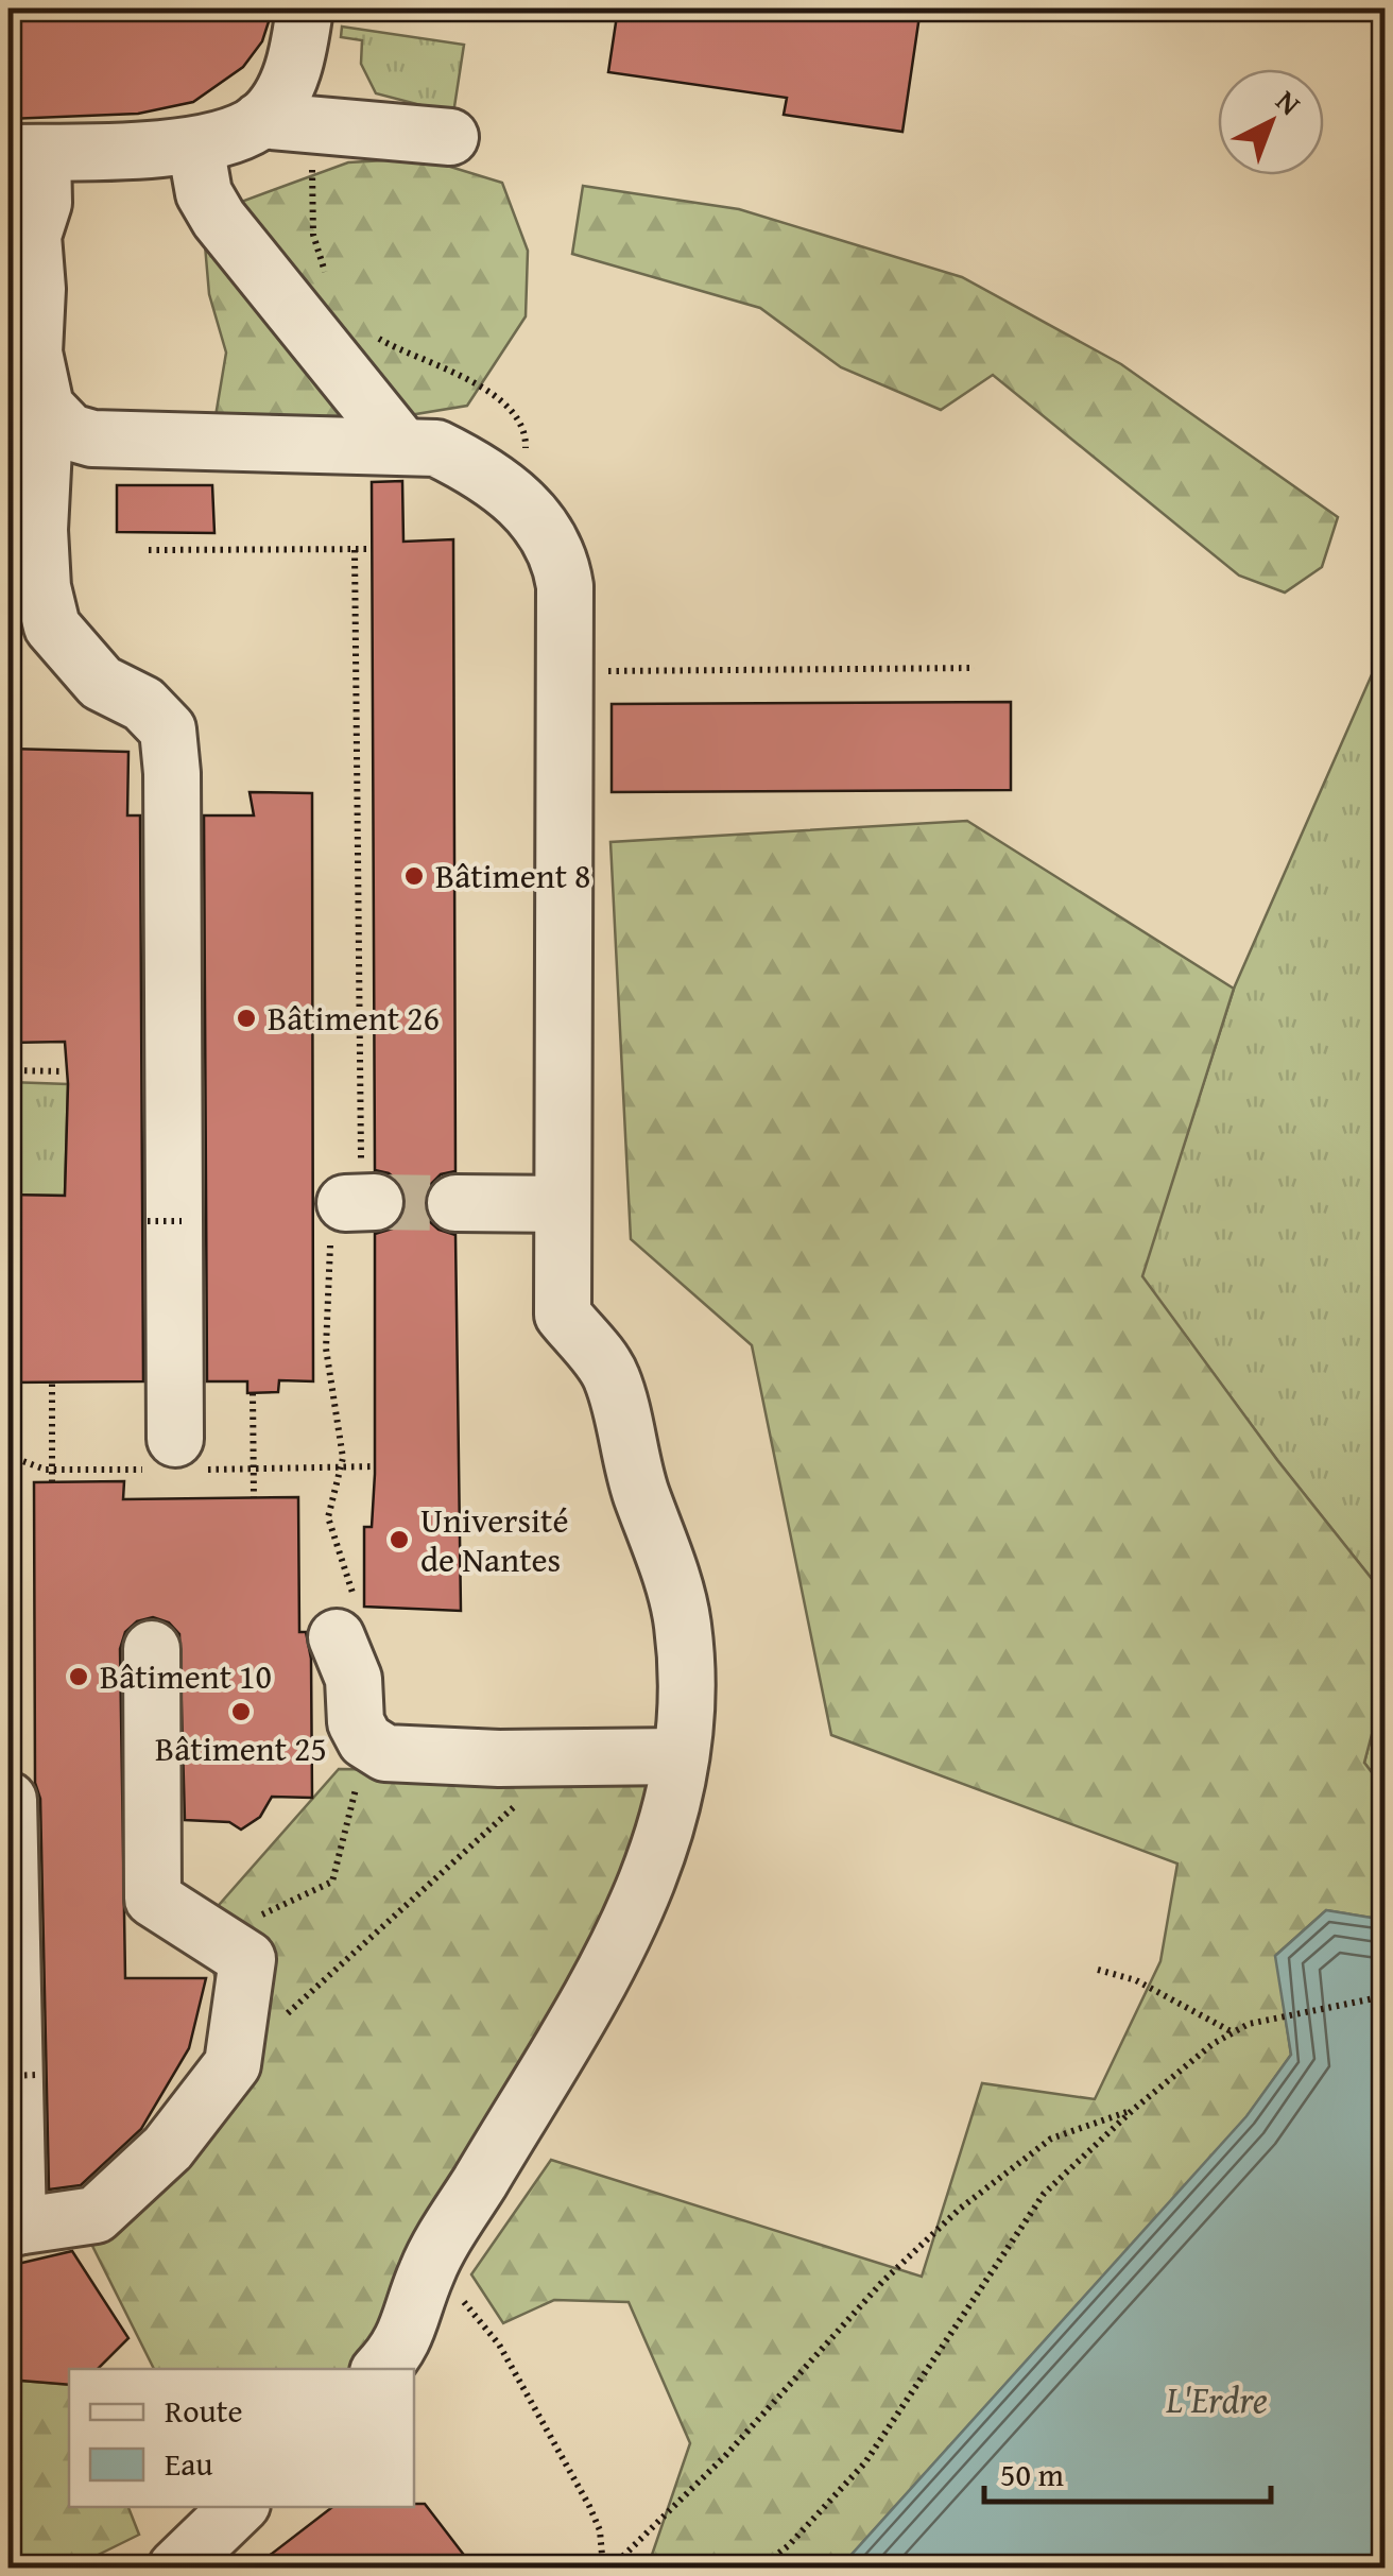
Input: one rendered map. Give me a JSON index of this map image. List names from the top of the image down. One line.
{"water":["L'Erdre"],"places":["Bâtiment 8","Bâtiment 26","Université de Nantes","Bâtiment 10","Bâtiment 25"],"legend":["Route","Eau"],"scale_bar":"50 m","north":"top right"}
